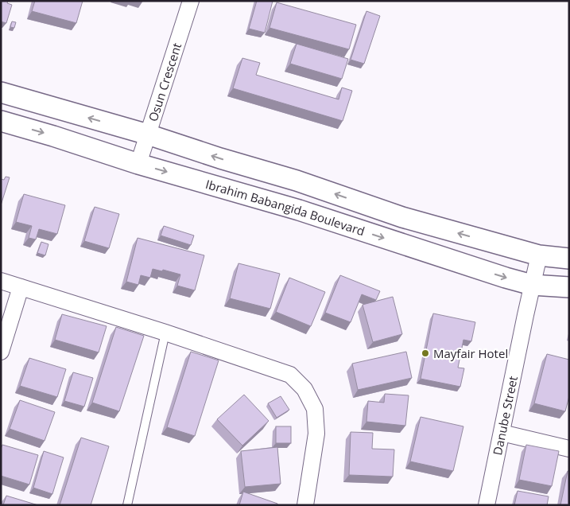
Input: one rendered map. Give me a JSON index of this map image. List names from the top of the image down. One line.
{"streets":{"street":["Osun Crescent","Ibrahim Babangida Boulevard","Danube Street"]},"crossings":[["Osun Crescent","Ibrahim Babangida Boulevard"],["Ibrahim Babangida Boulevard","Danube Street"]],"places":["Mayfair Hotel"]}
